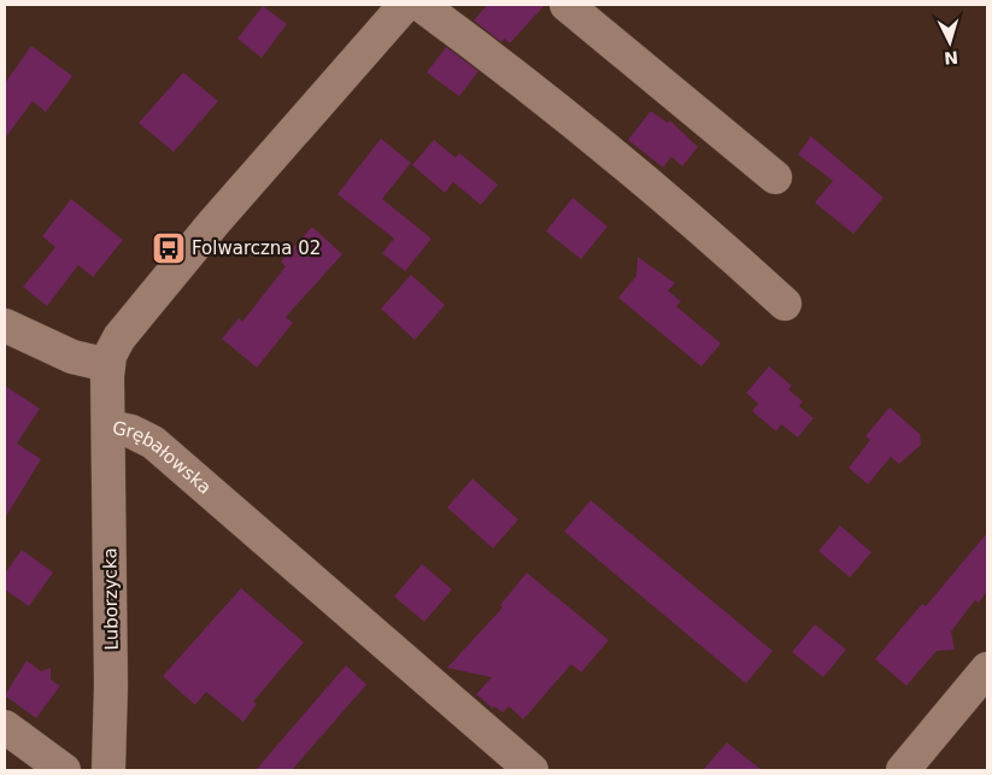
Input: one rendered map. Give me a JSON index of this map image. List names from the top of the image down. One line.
{"streets":{"street":["Grębałowska","Luborzycka"]},"crossings":[["Grębałowska","Luborzycka"]],"places":{"bus stop":["Folwarczna 02"]},"north":"bottom"}
